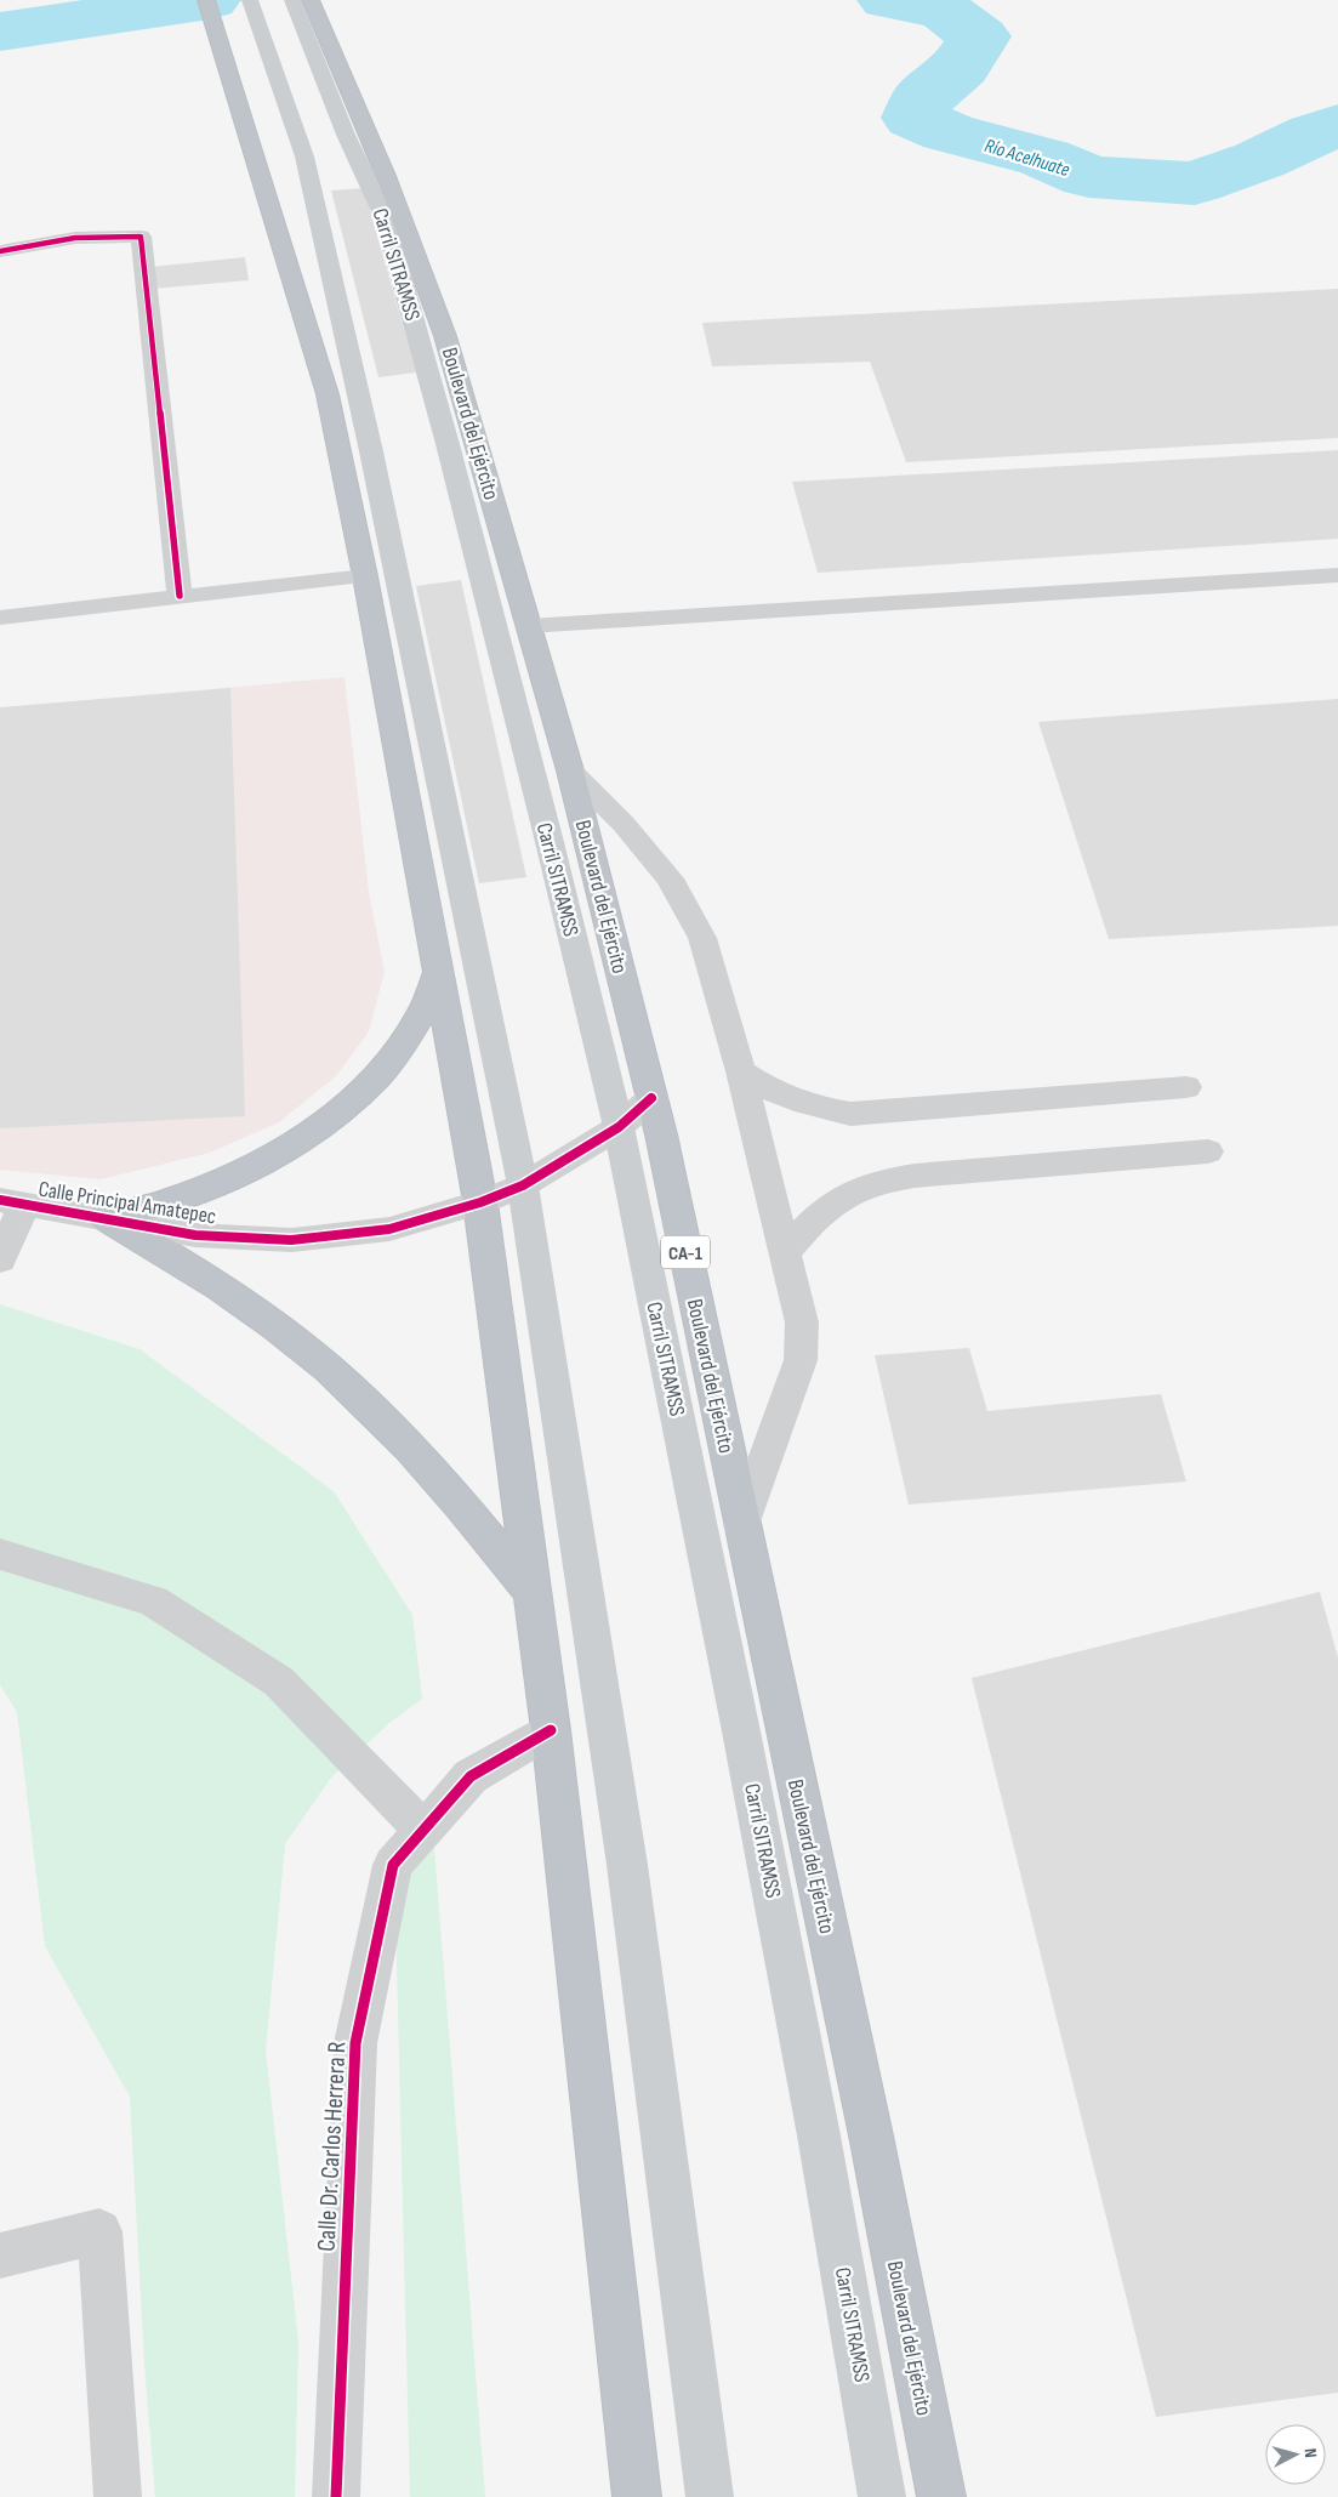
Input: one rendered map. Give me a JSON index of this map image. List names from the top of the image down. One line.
{"streets":{"highway":["Boulevard del Ejército","CA-1"],"main road":["Carril SITRAMSS"],"street":["Calle Principal Amatepec","Calle Dr. Carlos Herrera R"]},"crossings":[["Carril SITRAMSS","Boulevard del Ejército"],["Carril SITRAMSS","Calle Principal Amatepec"],["Boulevard del Ejército","Calle Principal Amatepec"]],"water":["Río Acelhuate"],"north":"right"}
